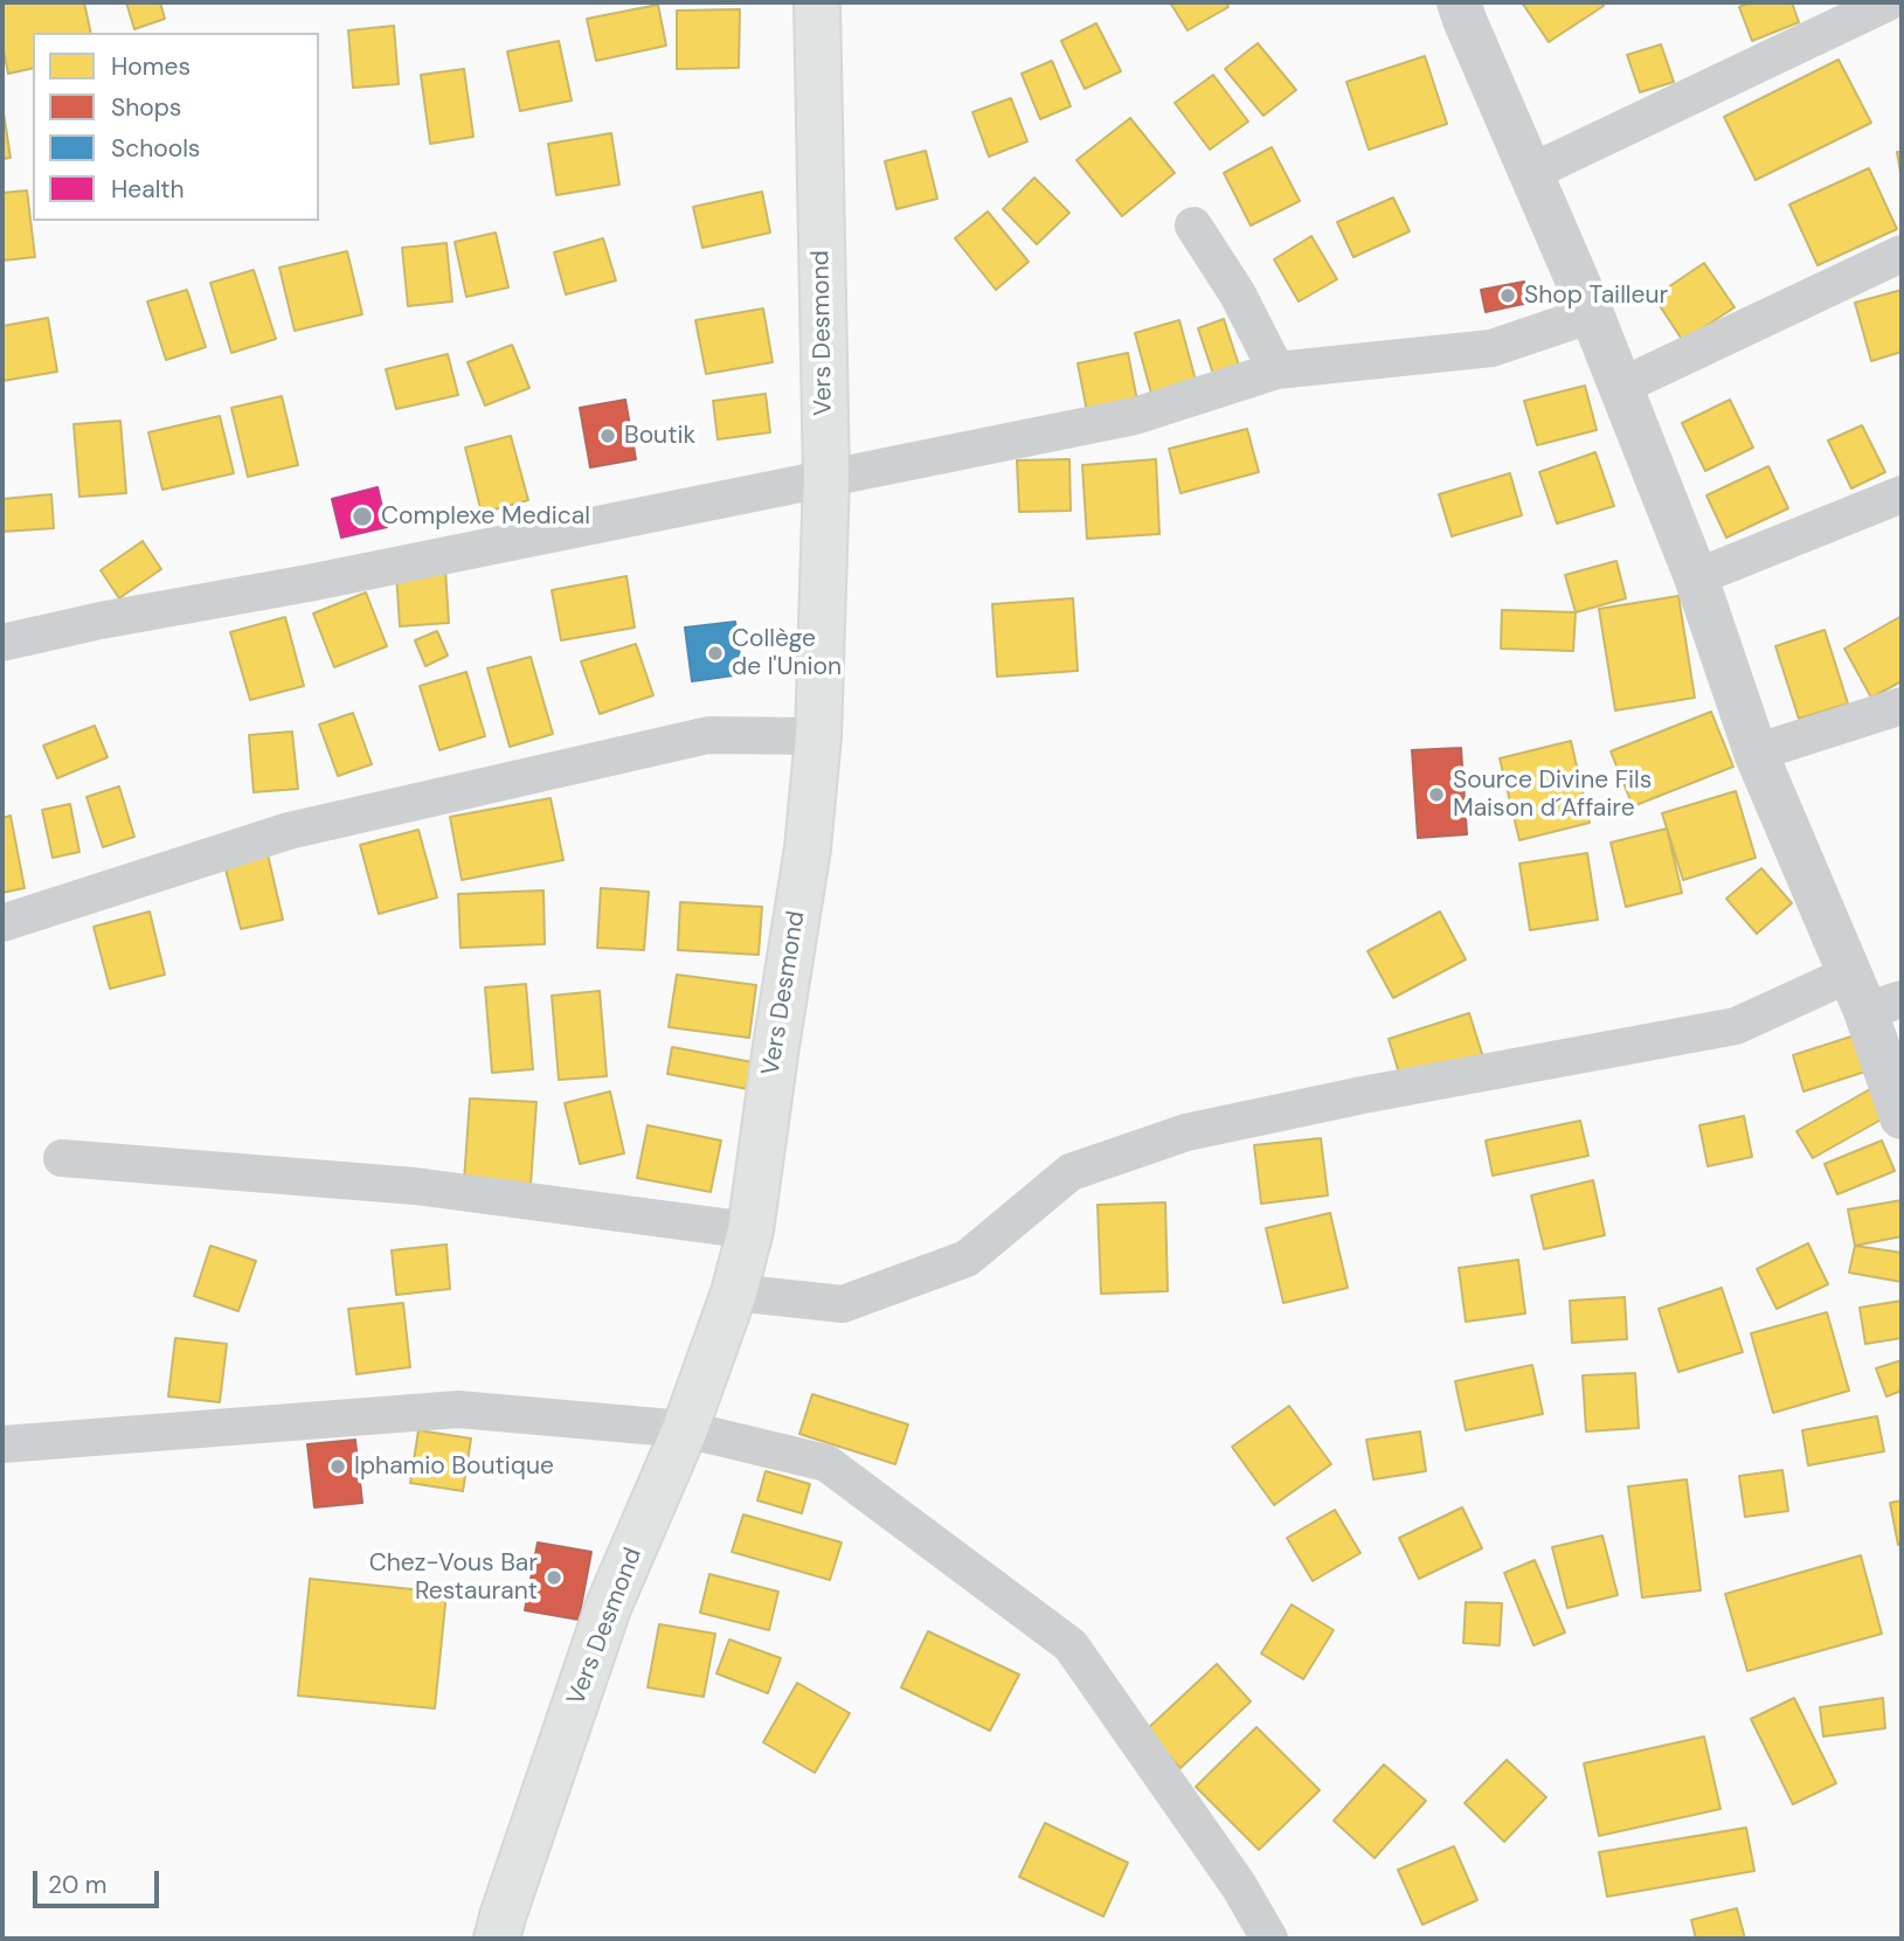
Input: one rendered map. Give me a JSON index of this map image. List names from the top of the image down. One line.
{"streets":{"main road":["Vers Desmond"]},"places":["Shop Tailleur","Boutik","Complexe Medical","Collège de l'Union","Source Divine Fils Maison d´Affaire","Iphamio Boutique","Chez-Vous Bar Restaurant"],"legend":["Homes","Shops","Schools","Health"],"scale_bar":"20 m"}
